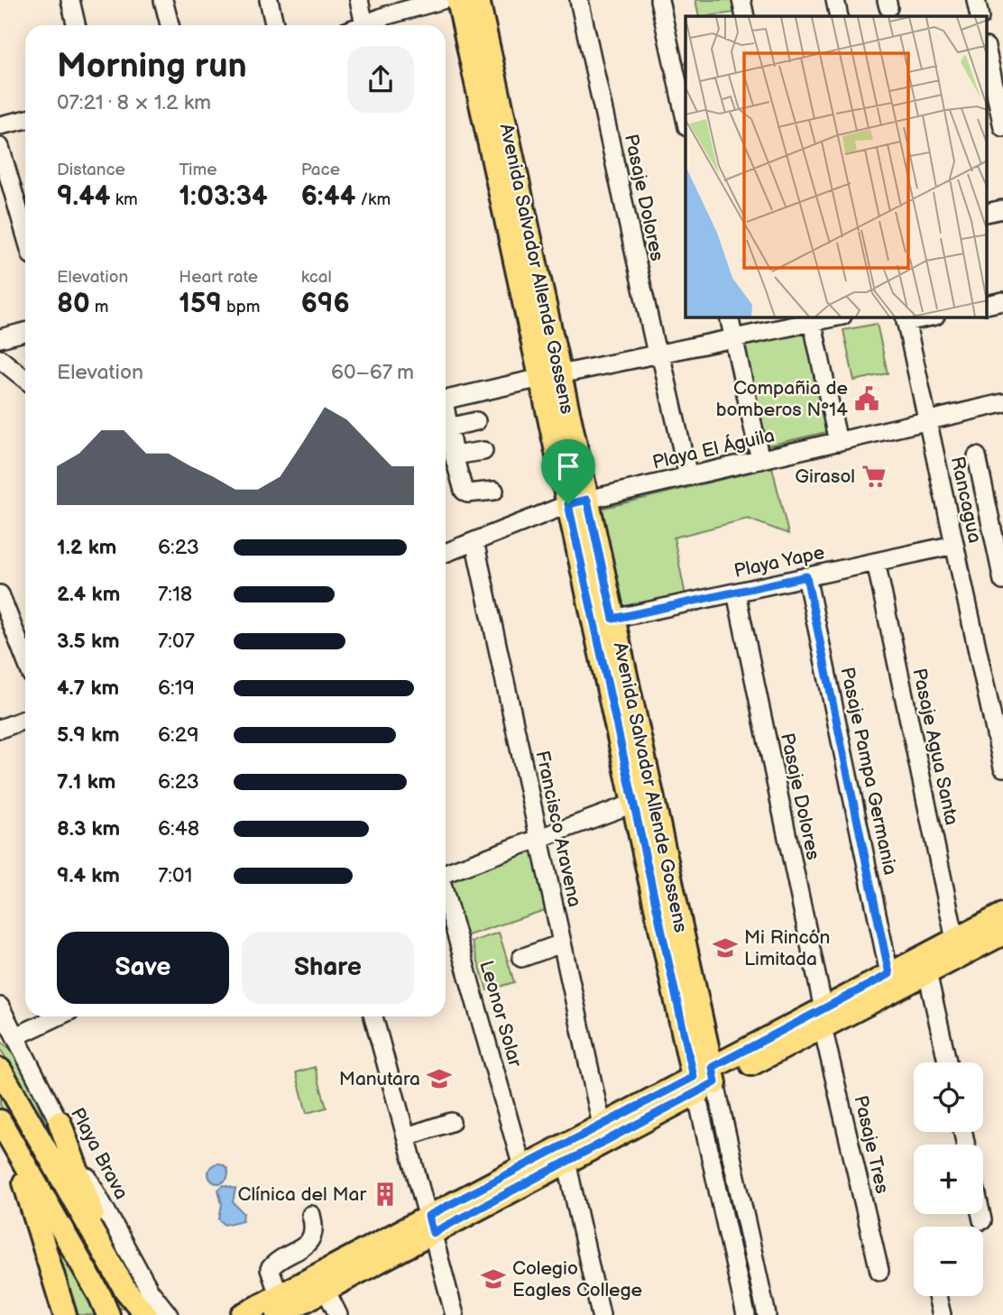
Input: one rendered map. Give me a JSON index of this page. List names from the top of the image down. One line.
{"streets":{"main road":["Avenida Salvador Allende Gossens"],"street":["Pasaje Dolores","Playa El Águila","Rancagua","Playa Yape","Pasaje Agua Santa","Pasaje Pampa Germania","Francisco Aravena","Leonor Solar","Pasaje Tres","Playa Brava"]},"crossings":[["Pasaje Dolores","Playa El Águila"],["Pasaje Dolores","Playa Yape"],["Pasaje Dolores","Pasaje Tres"],["Avenida Salvador Allende Gossens","Playa El Águila"],["Avenida Salvador Allende Gossens","Playa Yape"],["Playa El Águila","Rancagua"],["Playa El Águila","Francisco Aravena"],["Rancagua","Playa Yape"],["Playa Yape","Pasaje Agua Santa"],["Playa Yape","Pasaje Pampa Germania"]],"places":{"public building":["Compañia de bomberos Nº14"],"supermarket":["Girasol"],"school or university":["Mi Rincón Limitada","Manutara","Colegio Eagles College"],"building":["Clínica del Mar"]},"page":{"heading":["Morning run","07:21 · 8 × 1.2 km"],"stats":[["Distance","9.44 km"],["Time","1:03:34"],["Pace","6:44 /km"],["Elevation","80 m"],["Heart rate","159 bpm"],["kcal","696"]],"chart":["Elevation","60–67 m"],"list":[{"name":"1.2 km","note":"6:23"},{"name":"2.4 km","note":"7:18"},{"name":"3.5 km","note":"7:07"},{"name":"4.7 km","note":"6:19"},{"name":"5.9 km","note":"6:29"},{"name":"7.1 km","note":"6:23"},{"name":"8.3 km","note":"6:48"},{"name":"9.4 km","note":"7:01"}],"buttons":["Save","Share"],"map_buttons":["+","−"]}}
